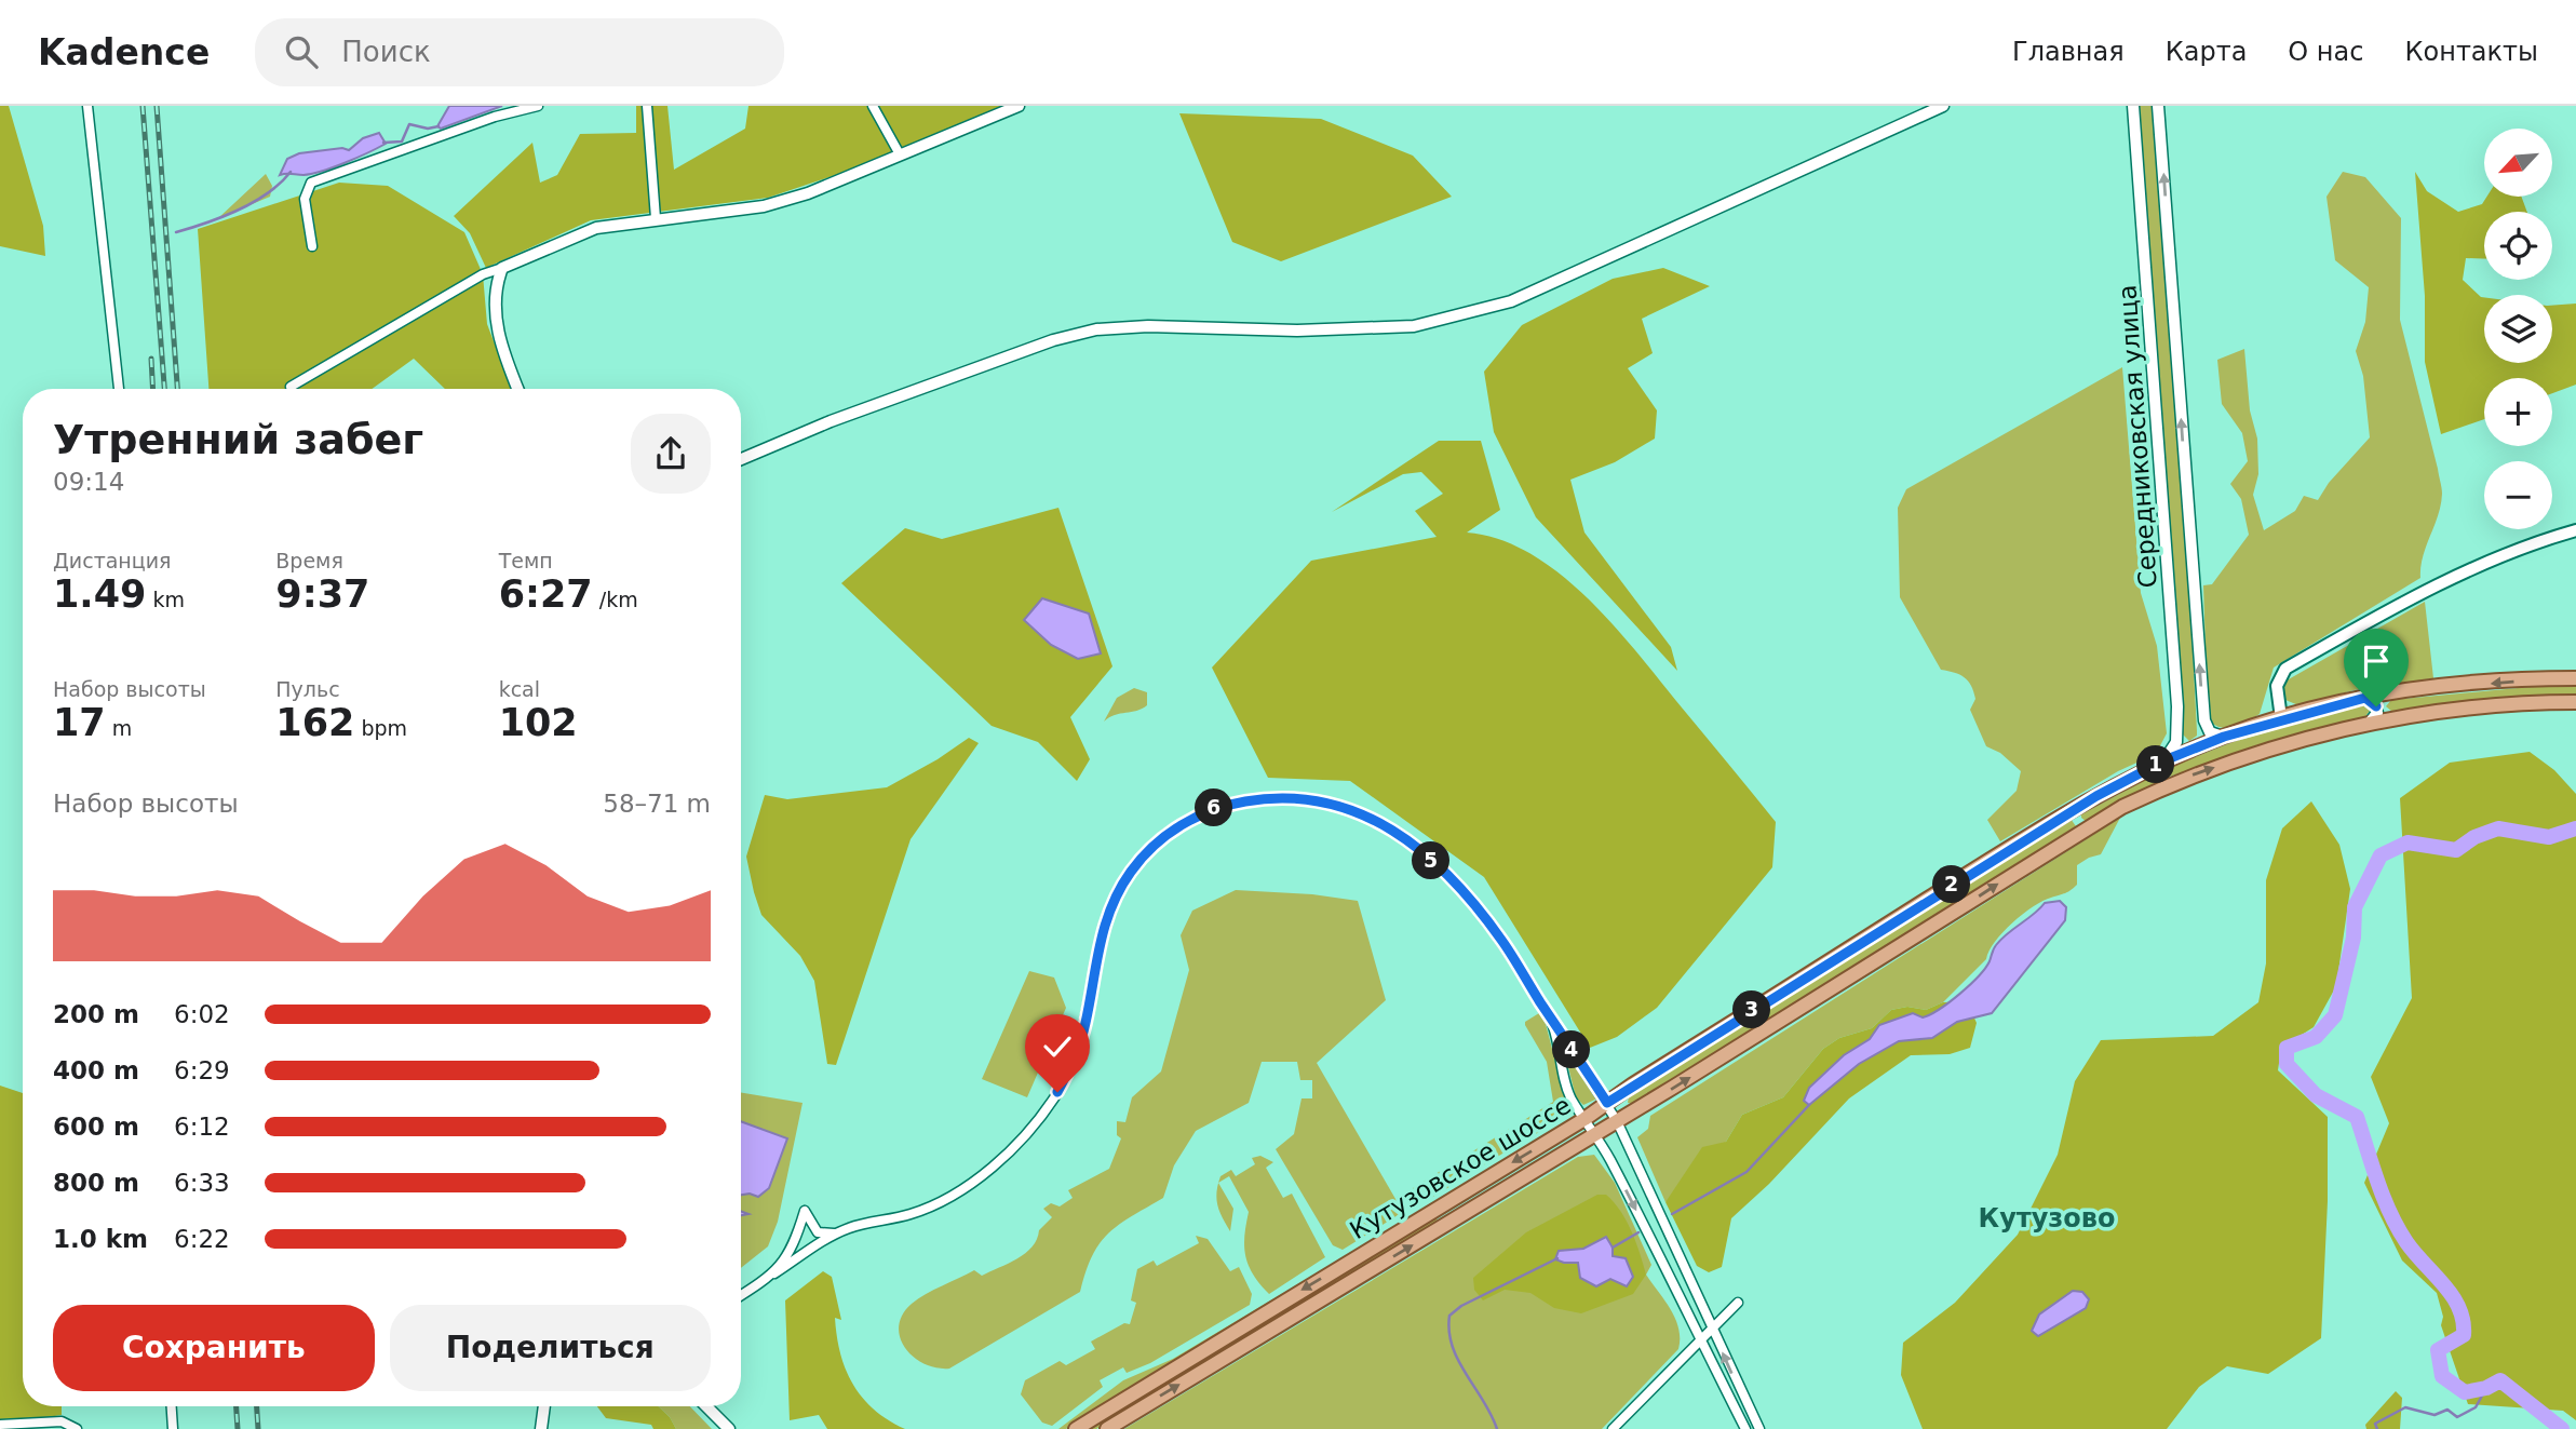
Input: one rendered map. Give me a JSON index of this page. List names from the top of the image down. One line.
{"streets":{"main road":["Кутузовское шоссе"],"street":["Середниковская улица"]},"crossings":[["Середниковская улица","Кутузовское шоссе"]],"districts":["Кутузово"],"north":"bottom left","page":{"header":"Kadence","search":"Поиск","nav":["Главная","Карта","О нас","Контакты"],"map_buttons":["+","−"],"heading":["Утренний забег","09:14"],"stats":[["Дистанция","1.49 km"],["Время","9:37"],["Темп","6:27 /km"],["Набор высоты","17 m"],["Пульс","162 bpm"],["kcal","102"]],"pins":["1","6","5","2","3","4"],"chart":["Набор высоты","58–71 m"],"list":[{"name":"200 m","note":"6:02"},{"name":"400 m","note":"6:29"},{"name":"600 m","note":"6:12"},{"name":"800 m","note":"6:33"},{"name":"1.0 km","note":"6:22"}],"buttons":["Сохранить","Поделиться"]}}
